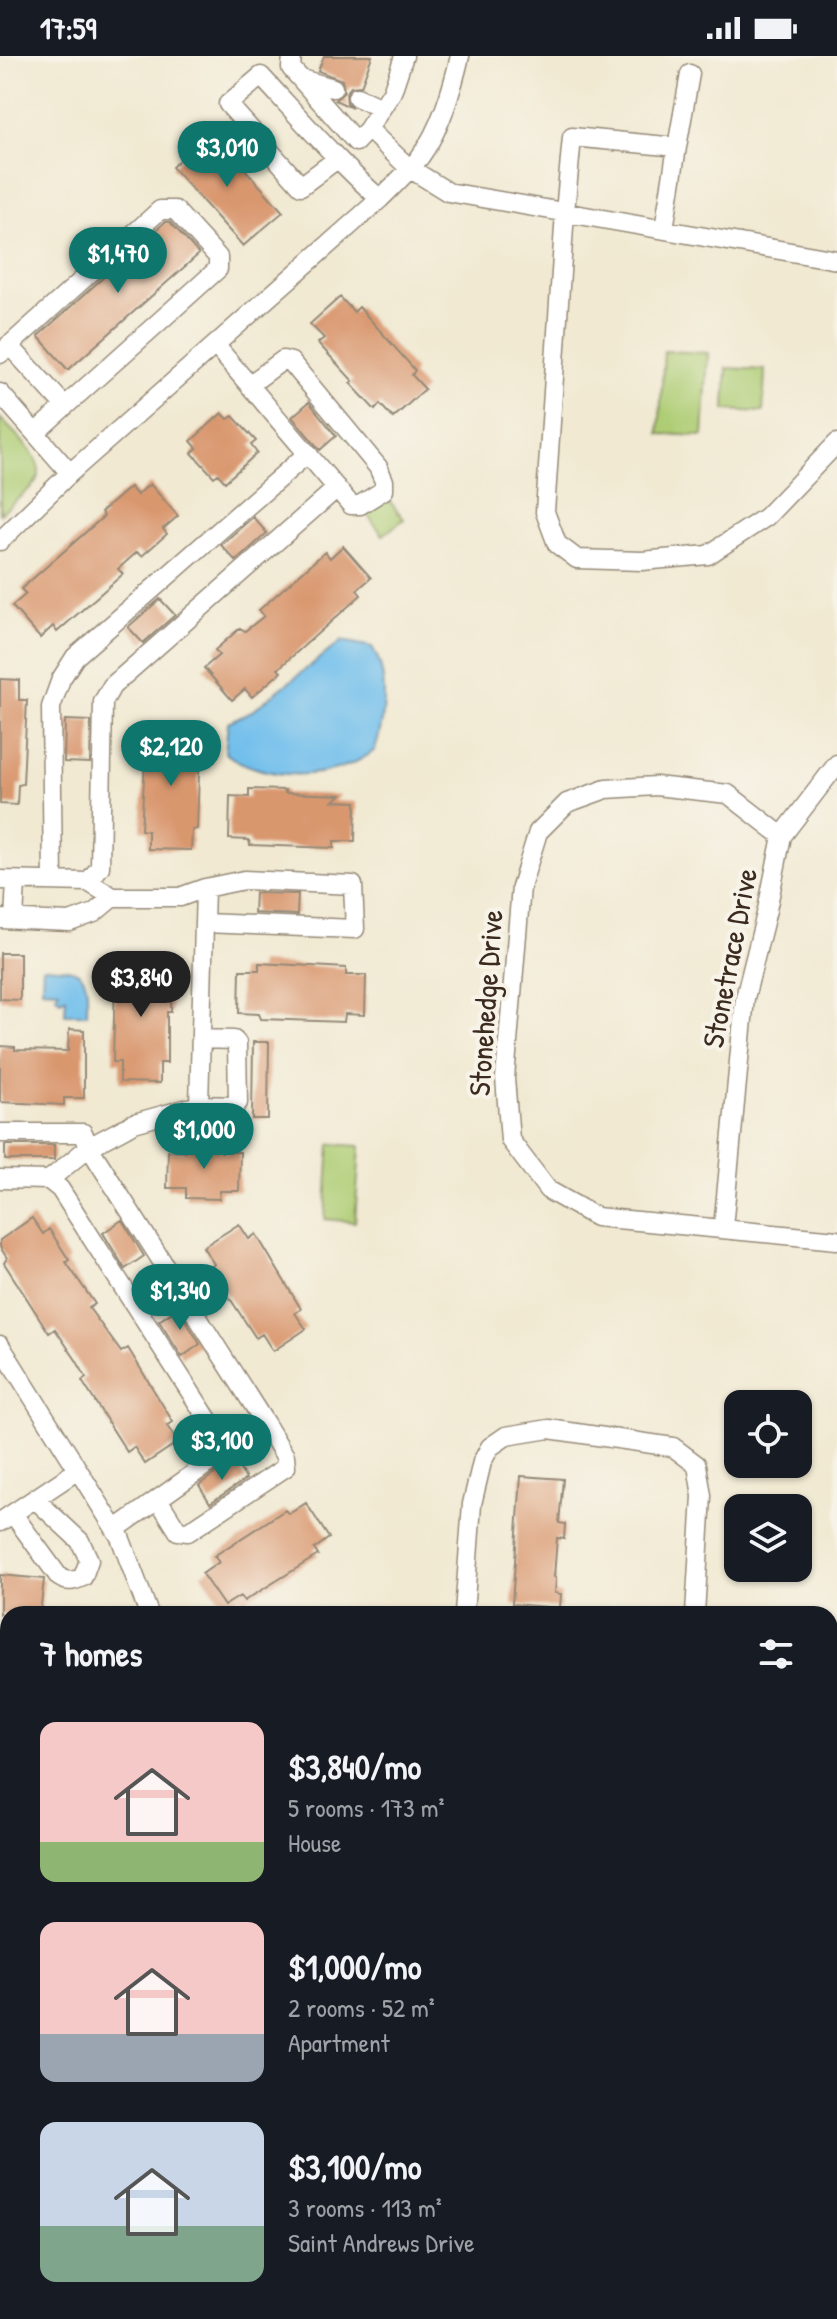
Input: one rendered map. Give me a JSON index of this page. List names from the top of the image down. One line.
{"streets":{"street":["Stonetrace Drive","Stonehedge Drive"]},"crossings":[["Stonetrace Drive","Stonehedge Drive"]],"page":{"status":"17:59","price":["$3,010","$1,470","$2,120","$3,840","$1,000","$1,340","$3,100"],"heading":"7 homes","list":[{"name":"$3,840/mo","note":"5 rooms · 173 m² · House"},{"name":"$1,000/mo","note":"2 rooms · 52 m² · Apartment"},{"name":"$3,100/mo","note":"3 rooms · 113 m² · Saint Andrews Drive"}]}}
